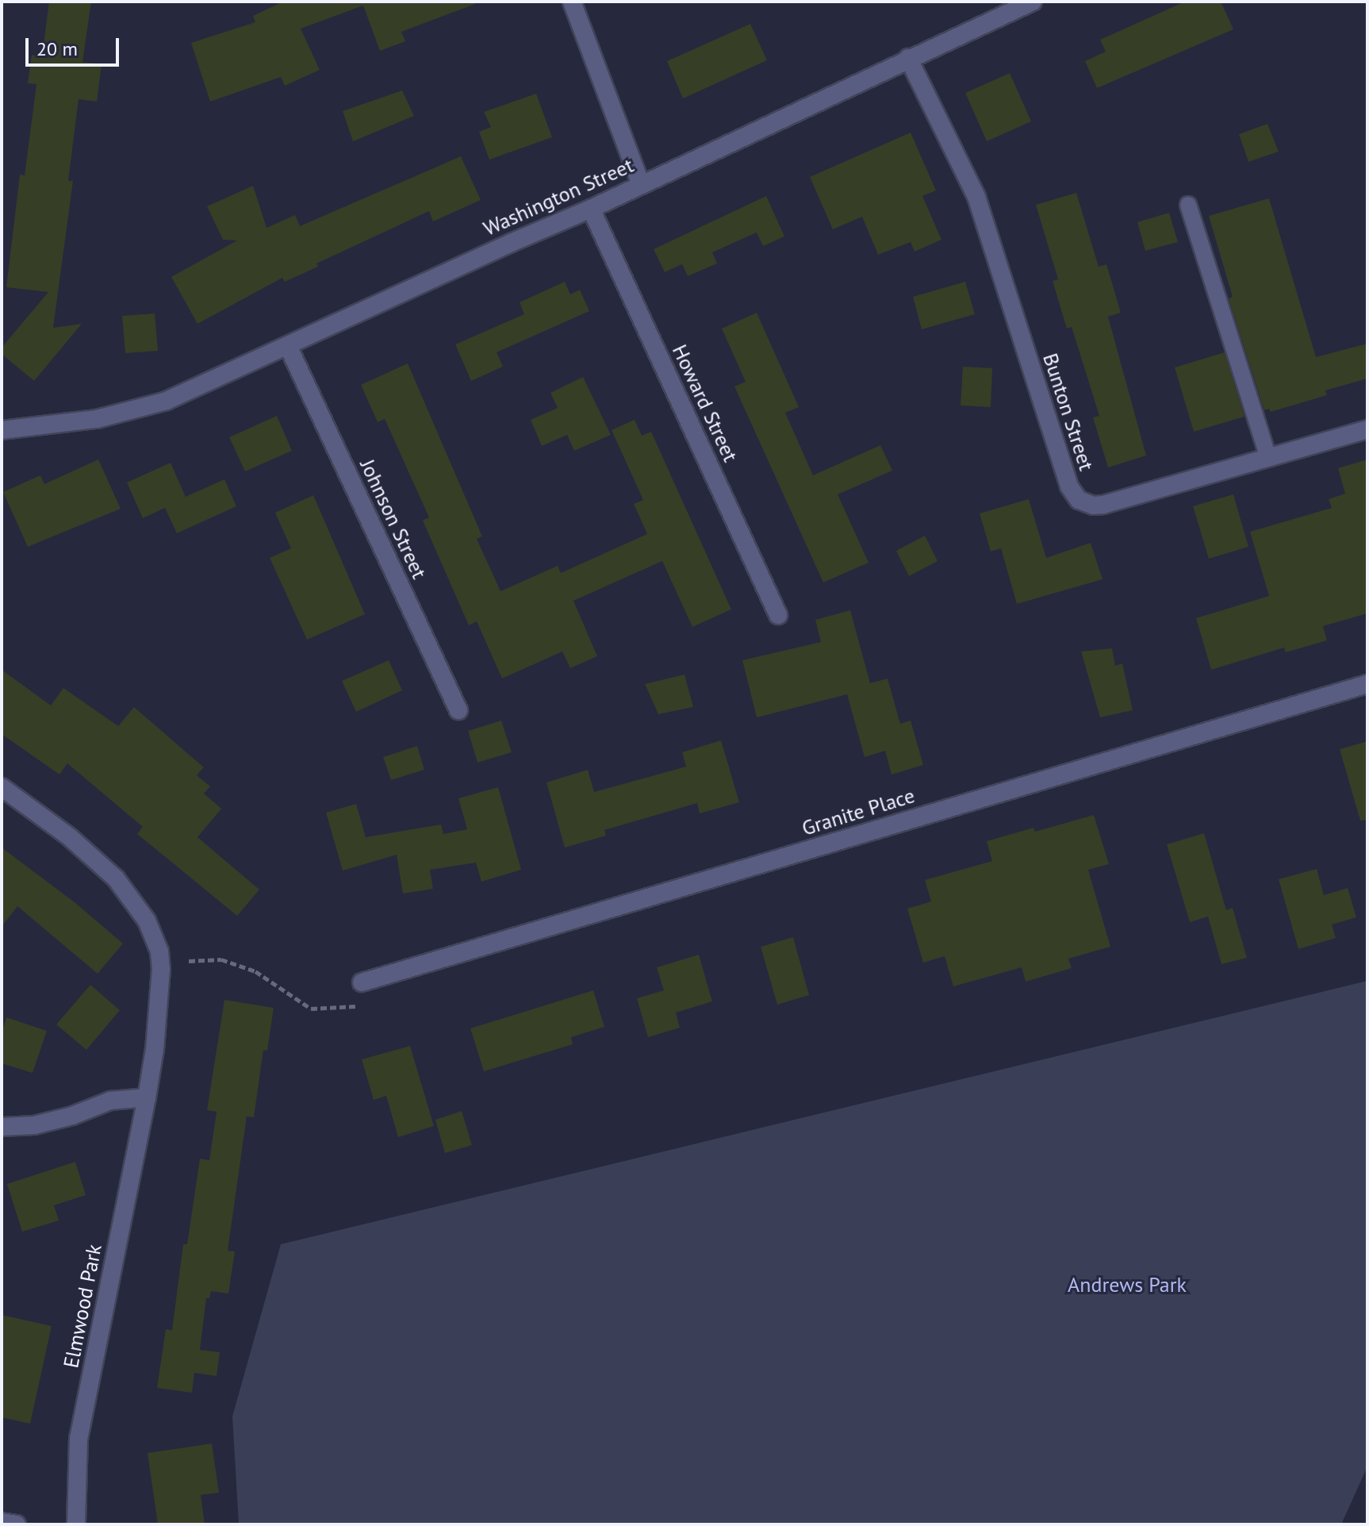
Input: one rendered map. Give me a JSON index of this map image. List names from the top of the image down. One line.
{"streets":{"street":["Washington Street","Howard Street","Bunton Street","Johnson Street","Granite Place","Elmwood Park"]},"crossings":[["Washington Street","Howard Street"],["Washington Street","Bunton Street"],["Washington Street","Johnson Street"]],"parks":["Andrews Park"],"scale_bar":"20 m"}
